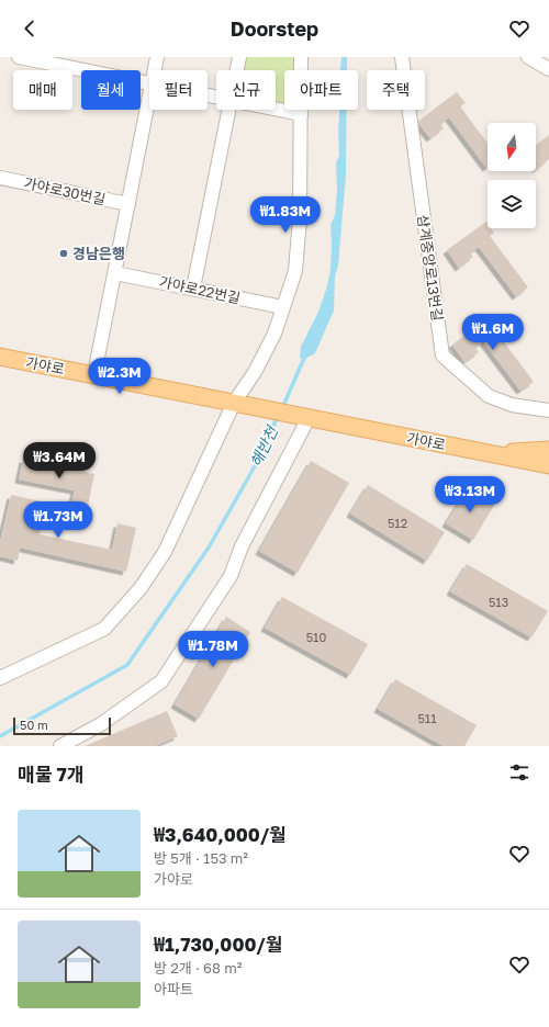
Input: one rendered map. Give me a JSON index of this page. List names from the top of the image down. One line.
{"streets":{"main road":["가야로"],"street":["가야로30번길","삼계중앙로13번길","가야로22번길"]},"water":["해반천"],"places":["경남은행"],"house_numbers":["512","513","510","511"],"scale_bar":"50 m","north":"bottom","page":{"header":"Doorstep","chip":["매매","월세","필터","신규","아파트","주택"],"price":["₩1.83M","₩1.6M","₩2.3M","₩3.64M","₩3.13M","₩1.73M","₩1.78M"],"scale":"50 m","heading":"매물 7개","list":[{"name":"₩3,640,000/월","note":"방 5개 · 153 m² · 가야로"},{"name":"₩1,730,000/월","note":"방 2개 · 68 m² · 아파트"}]}}
